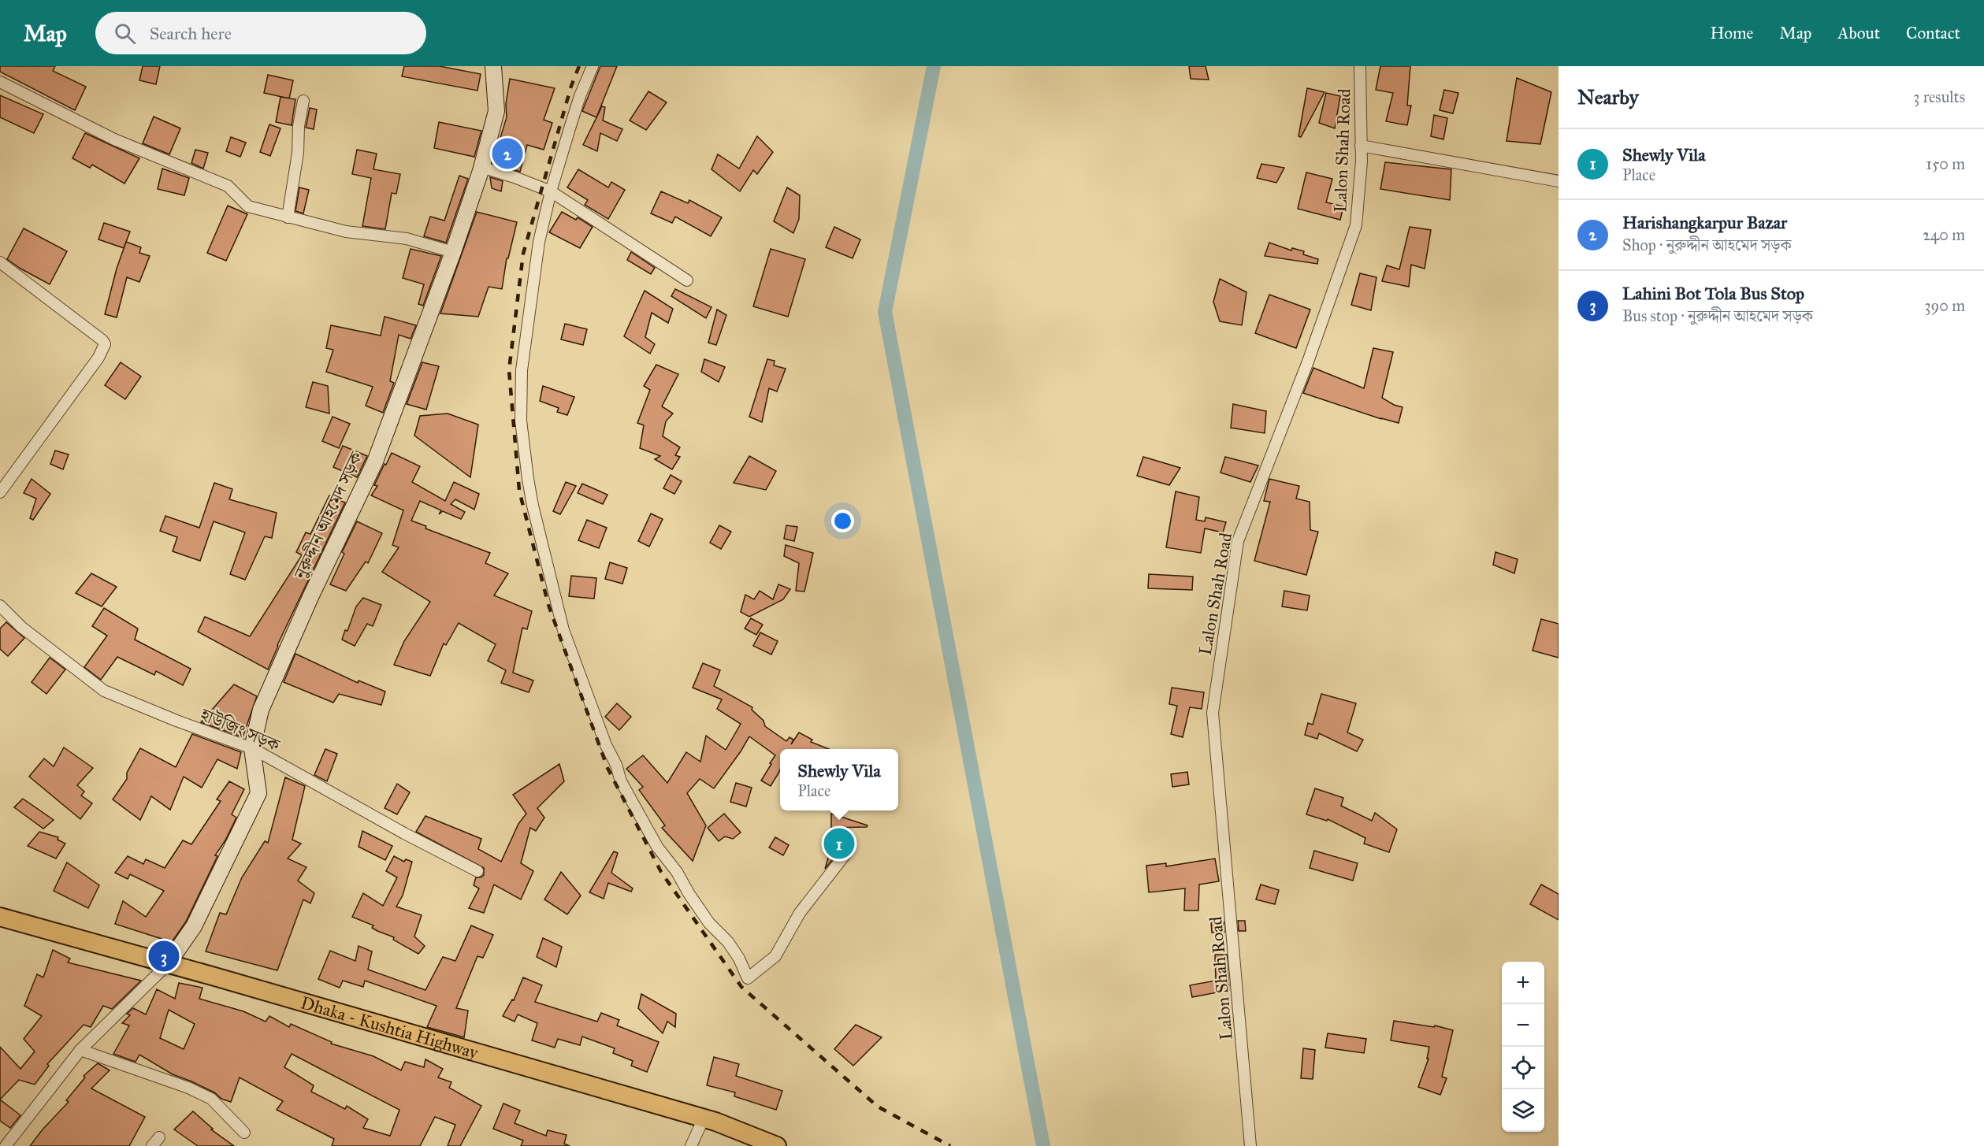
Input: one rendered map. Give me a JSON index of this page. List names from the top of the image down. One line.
{"streets":{"main road":["নুরুদ্দীন আহমেদ সড়ক","Dhaka - Kushtia Highway"],"street":["Lalon Shah Road","হাউজিং সড়ক"]},"crossings":[["নুরুদ্দীন আহমেদ সড়ক","হাউজিং সড়ক"],["নুরুদ্দীন আহমেদ সড়ক","Dhaka - Kushtia Highway"]],"page":{"header":"Map","search":"Search here","nav":["Home","Map","About","Contact"],"heading":["Nearby","3 results"],"list":[{"mark":"1","name":"Shewly Vila","note":"Place","value":"150 m"},{"mark":"2","name":"Harishangkarpur Bazar","note":"Shop · নুরুদ্দীন আহমেদ সড়ক","value":"240 m"},{"mark":"3","name":"Lahini Bot Tola Bus Stop","note":"Bus stop · নুরুদ্দীন আহমেদ সড়ক","value":"390 m"}],"pins":["2","1","3"],"popup":["Shewly Vila","Place"],"map_buttons":["+","−"]}}
